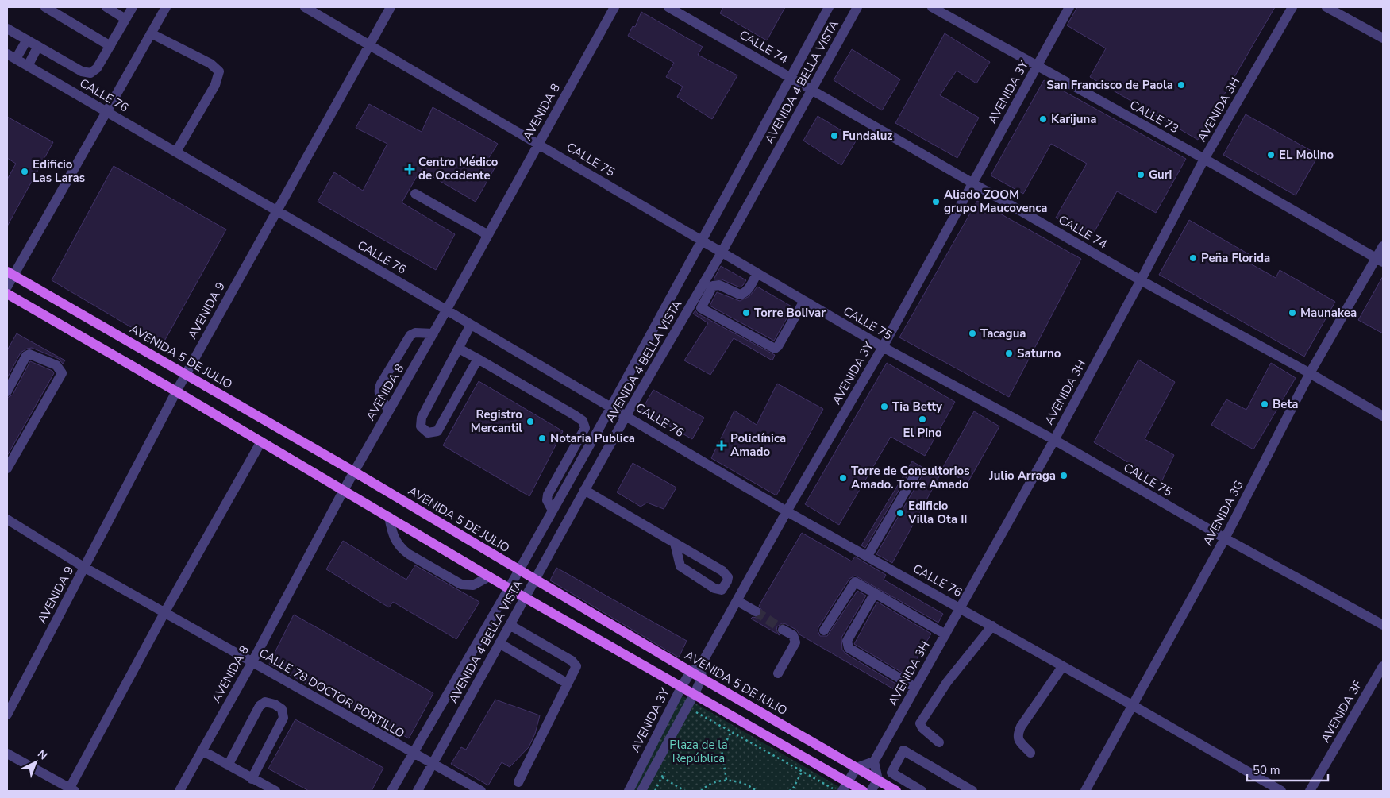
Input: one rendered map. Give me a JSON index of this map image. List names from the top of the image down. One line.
{"streets":{"main road":["AVENIDA 5 DE JULIO"],"street":["CALLE 74","AVENIDA 4 BELLA VISTA","AVENIDA 3Y","CALLE 76","AVENIDA 3H","AVENIDA 8","CALLE 73","CALLE 75","AVENIDA 9","AVENIDA 3G","CALLE 78 DOCTOR PORTILLO","AVENIDA 3F"]},"crossings":[["CALLE 74","AVENIDA 4 BELLA VISTA"],["CALLE 74","AVENIDA 3Y"],["CALLE 74","AVENIDA 3H"],["CALLE 74","AVENIDA 3G"],["AVENIDA 4 BELLA VISTA","CALLE 76"],["AVENIDA 4 BELLA VISTA","CALLE 75"],["AVENIDA 4 BELLA VISTA","AVENIDA 5 DE JULIO"],["AVENIDA 4 BELLA VISTA","CALLE 78 DOCTOR PORTILLO"],["AVENIDA 3Y","CALLE 76"],["AVENIDA 3Y","CALLE 73"],["AVENIDA 3Y","CALLE 75"],["AVENIDA 3Y","AVENIDA 5 DE JULIO"],["CALLE 76","AVENIDA 3H"],["CALLE 76","AVENIDA 8"],["CALLE 76","AVENIDA 9"],["CALLE 76","AVENIDA 3G"],["AVENIDA 3H","CALLE 73"],["AVENIDA 3H","CALLE 75"],["AVENIDA 8","CALLE 75"],["AVENIDA 8","AVENIDA 5 DE JULIO"],["AVENIDA 8","CALLE 78 DOCTOR PORTILLO"],["CALLE 73","AVENIDA 3G"],["CALLE 75","AVENIDA 9"],["CALLE 75","AVENIDA 3G"],["AVENIDA 9","AVENIDA 5 DE JULIO"],["AVENIDA 9","CALLE 78 DOCTOR PORTILLO"]],"parks":["Plaza de la República"],"places":{"other":["San Francisco de Paola","Karijuna","Fundaluz","EL Molino","Edificio Las Laras","Guri","Aliado ZOOM grupo Maucovenca","Peña Florida","Torre Bolivar","Maunakea","Tacagua","Saturno","Beta","Tia Betty","El Pino","Registro Mercantil","Notaria Publica","Julio Arraga","Torre de Consultorios Amado. Torre Amado","Edificio Villa Ota II"],"health":["Centro Médico de Occidente","Policlínica Amado"]},"scale_bar":"50 m","north":"top right"}
